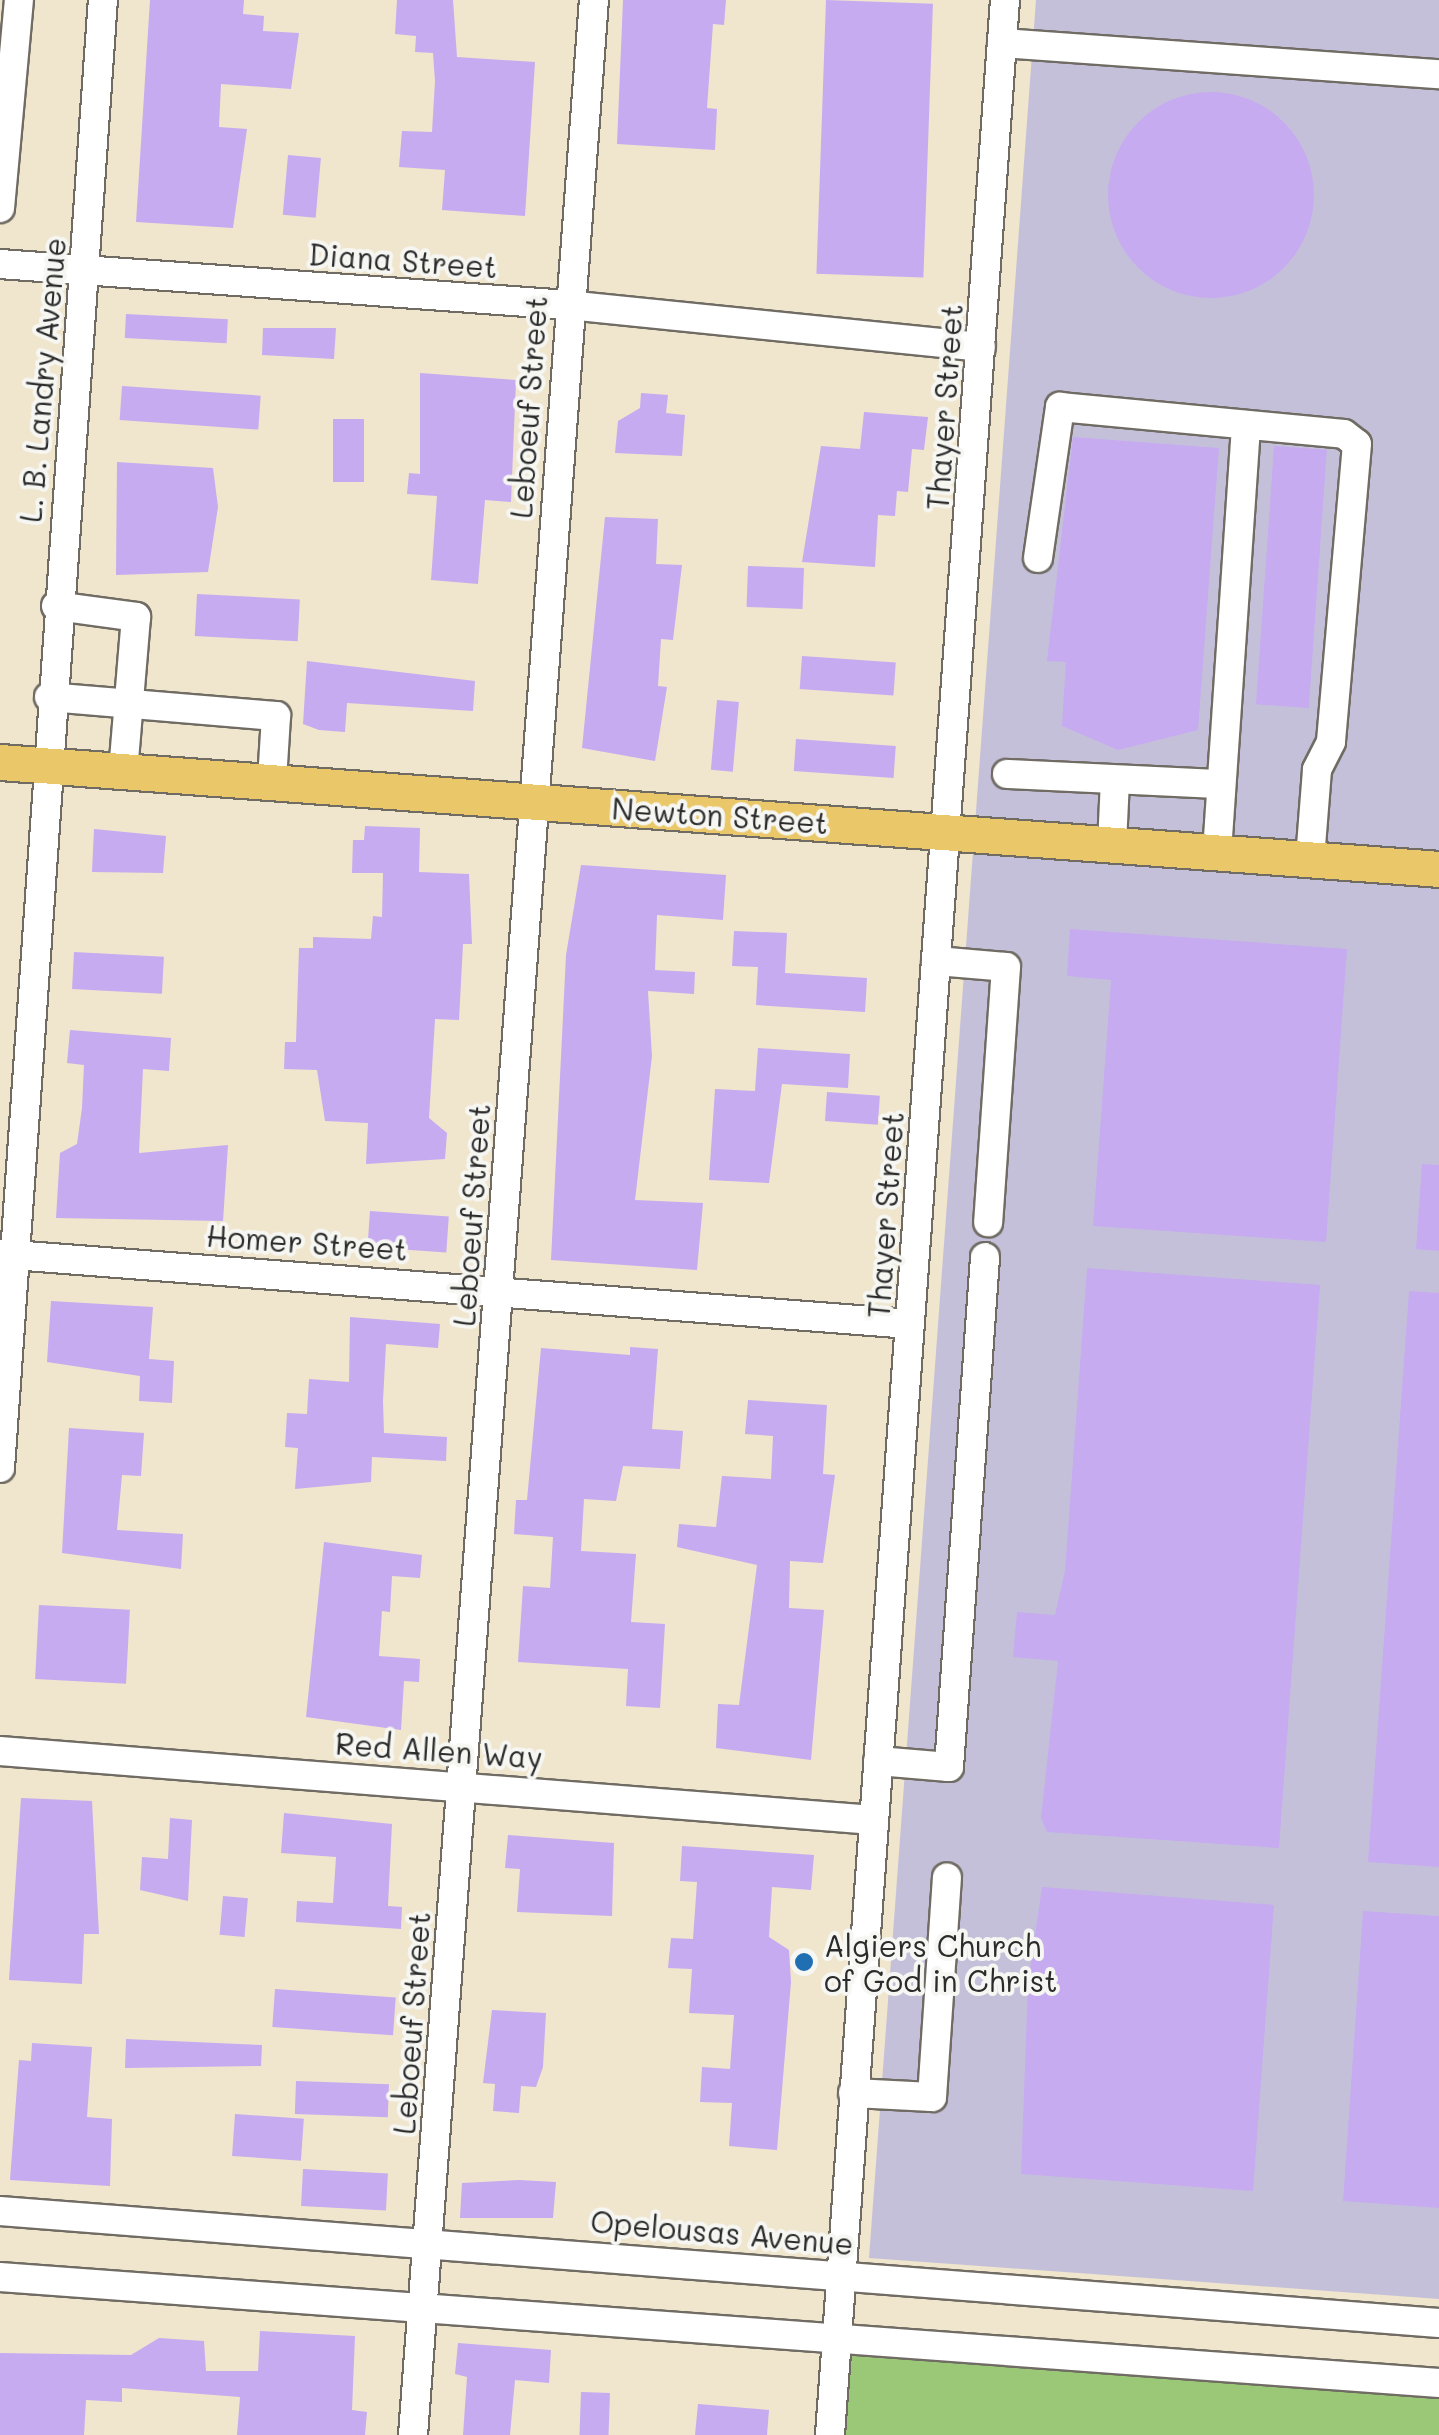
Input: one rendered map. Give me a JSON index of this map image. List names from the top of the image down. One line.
{"streets":{"main road":["Newton Street"],"street":["Diana Street","L. B. Landry Avenue","Leboeuf Street","Thayer Street","Homer Street","Red Allen Way","Opelousas Avenue"]},"crossings":[["Diana Street","L. B. Landry Avenue"],["Diana Street","Leboeuf Street"],["Diana Street","Thayer Street"],["L. B. Landry Avenue","Newton Street"],["L. B. Landry Avenue","Homer Street"],["Leboeuf Street","Newton Street"],["Leboeuf Street","Homer Street"],["Leboeuf Street","Red Allen Way"],["Leboeuf Street","Opelousas Avenue"],["Thayer Street","Newton Street"],["Thayer Street","Homer Street"],["Thayer Street","Red Allen Way"],["Thayer Street","Opelousas Avenue"]],"places":["Algiers Church of God in Christ"]}
